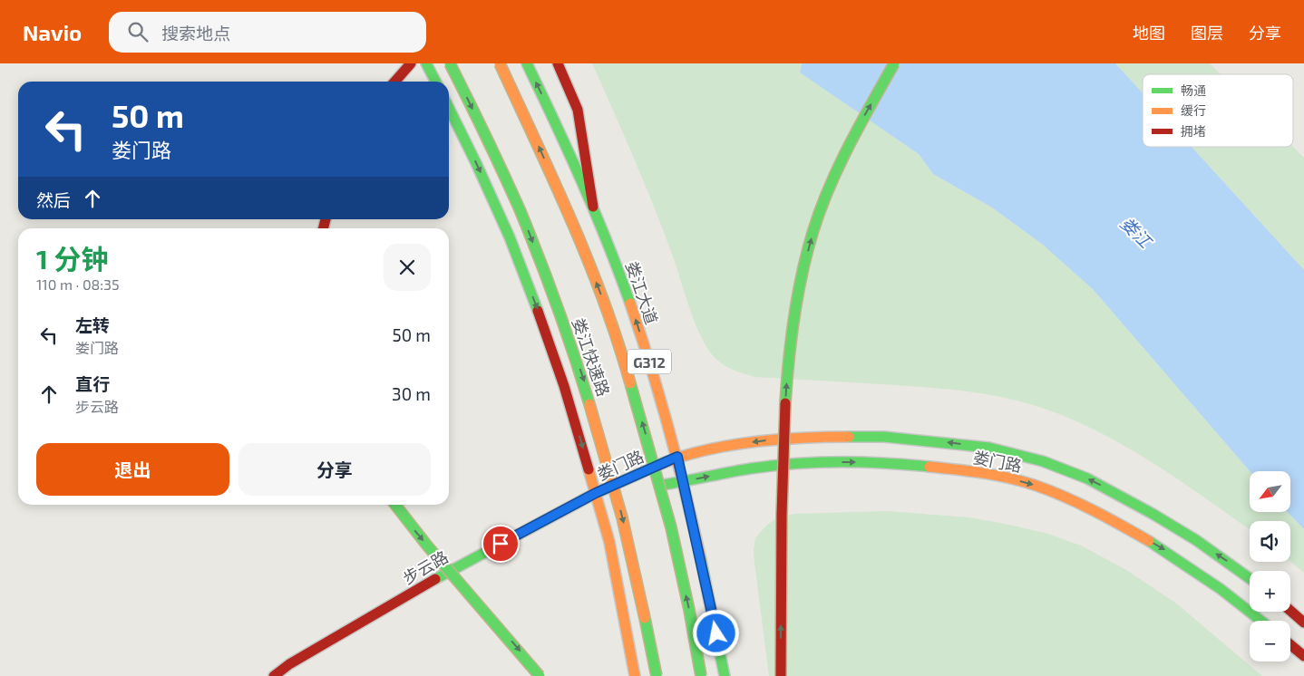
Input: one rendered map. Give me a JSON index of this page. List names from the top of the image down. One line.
{"streets":{"main road":["娄江大道","娄江快速路","G312","娄门路","步云路"]},"crossings":[["娄江大道","娄门路"],["娄门路","步云路"]],"water":["娄江"],"legend":["畅通","缓行","拥堵"],"north":"bottom left","page":{"header":"Navio","search":"搜索地点","nav":["地图","图层","分享"],"turn":["50 m","娄门路"],"then":"然后","heading":["1 分钟","110 m · 08:35"],"list":[{"name":"左转","note":"娄门路","value":"50 m"},{"name":"直行","note":"步云路","value":"30 m"}],"buttons":["退出","分享"],"map_buttons":["+","−"]}}
